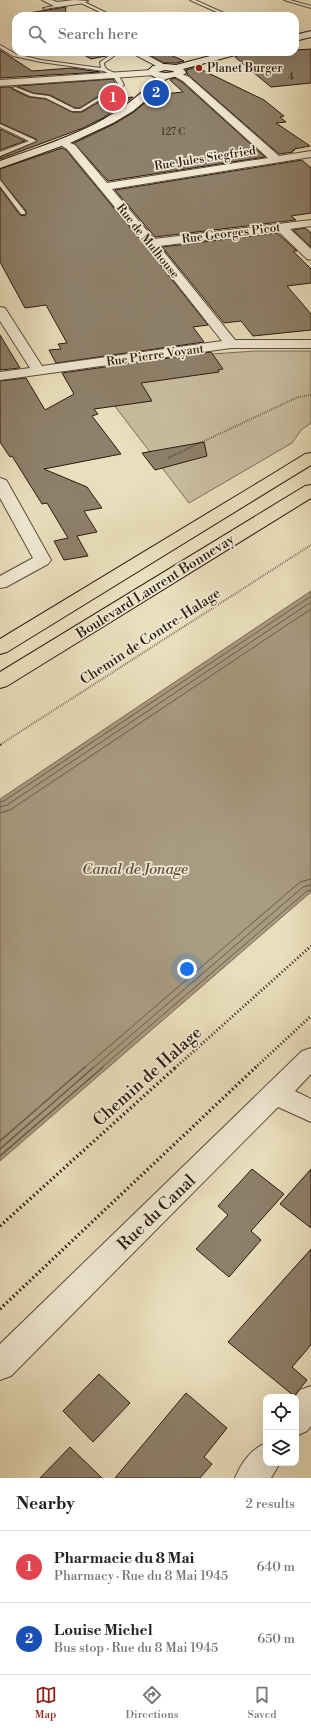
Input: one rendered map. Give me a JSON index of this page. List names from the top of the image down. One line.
{"streets":{"highway":["Boulevard Laurent Bonnevay"],"street":["Rue Jules Siegfried","Rue Georges Picot","Rue de Mulhouse","Rue Pierre Voyant","Rue du Canal"],"path":["Chemin de Contre-Halage","Chemin de Halage"]},"crossings":[["Rue Jules Siegfried","Rue de Mulhouse"],["Rue Georges Picot","Rue de Mulhouse"],["Rue de Mulhouse","Rue Pierre Voyant"]],"water":["Canal de Jonage"],"places":["Planet Burger"],"house_numbers":["4","127 C"],"page":{"search":"Search here","pins":["2","1"],"heading":["Nearby","2 results"],"list":[{"mark":"1","name":"Pharmacie du 8 Mai","note":"Pharmacy · Rue du 8 Mai 1945","value":"640 m"},{"mark":"2","name":"Louise Michel","note":"Bus stop · Rue du 8 Mai 1945","value":"650 m"}],"nav":["Map","Directions","Saved"]}}
